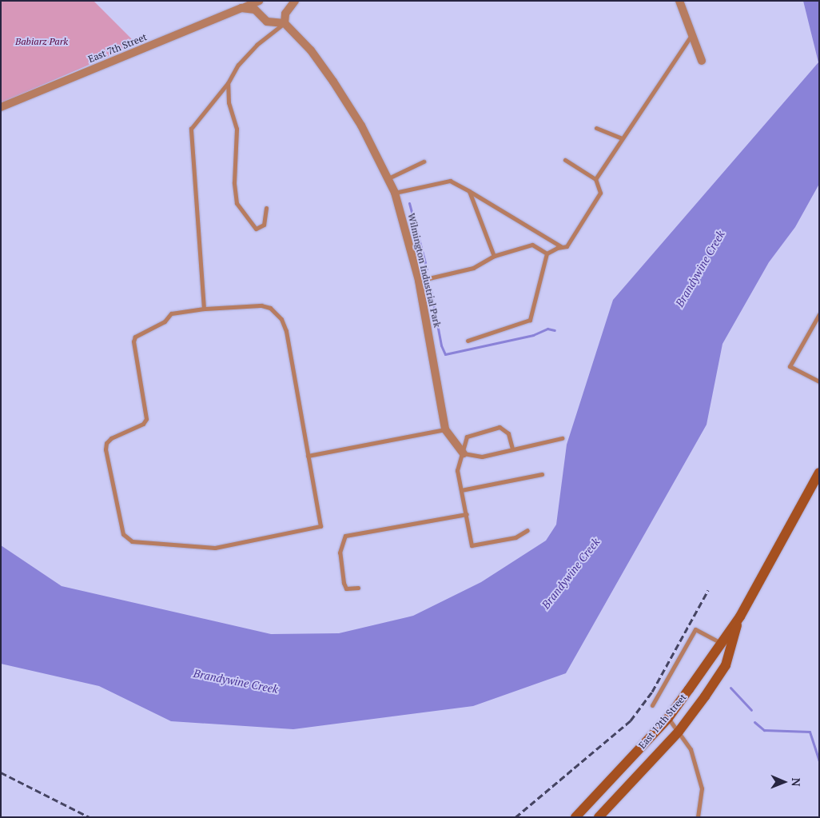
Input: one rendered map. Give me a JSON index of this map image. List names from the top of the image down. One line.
{"streets":{"main road":["East 12th Street"],"street":["East 7th Street","Wilmington Industrial Park"]},"water":["Brandywine Creek"],"parks":["Babiarz Park"],"north":"right"}
